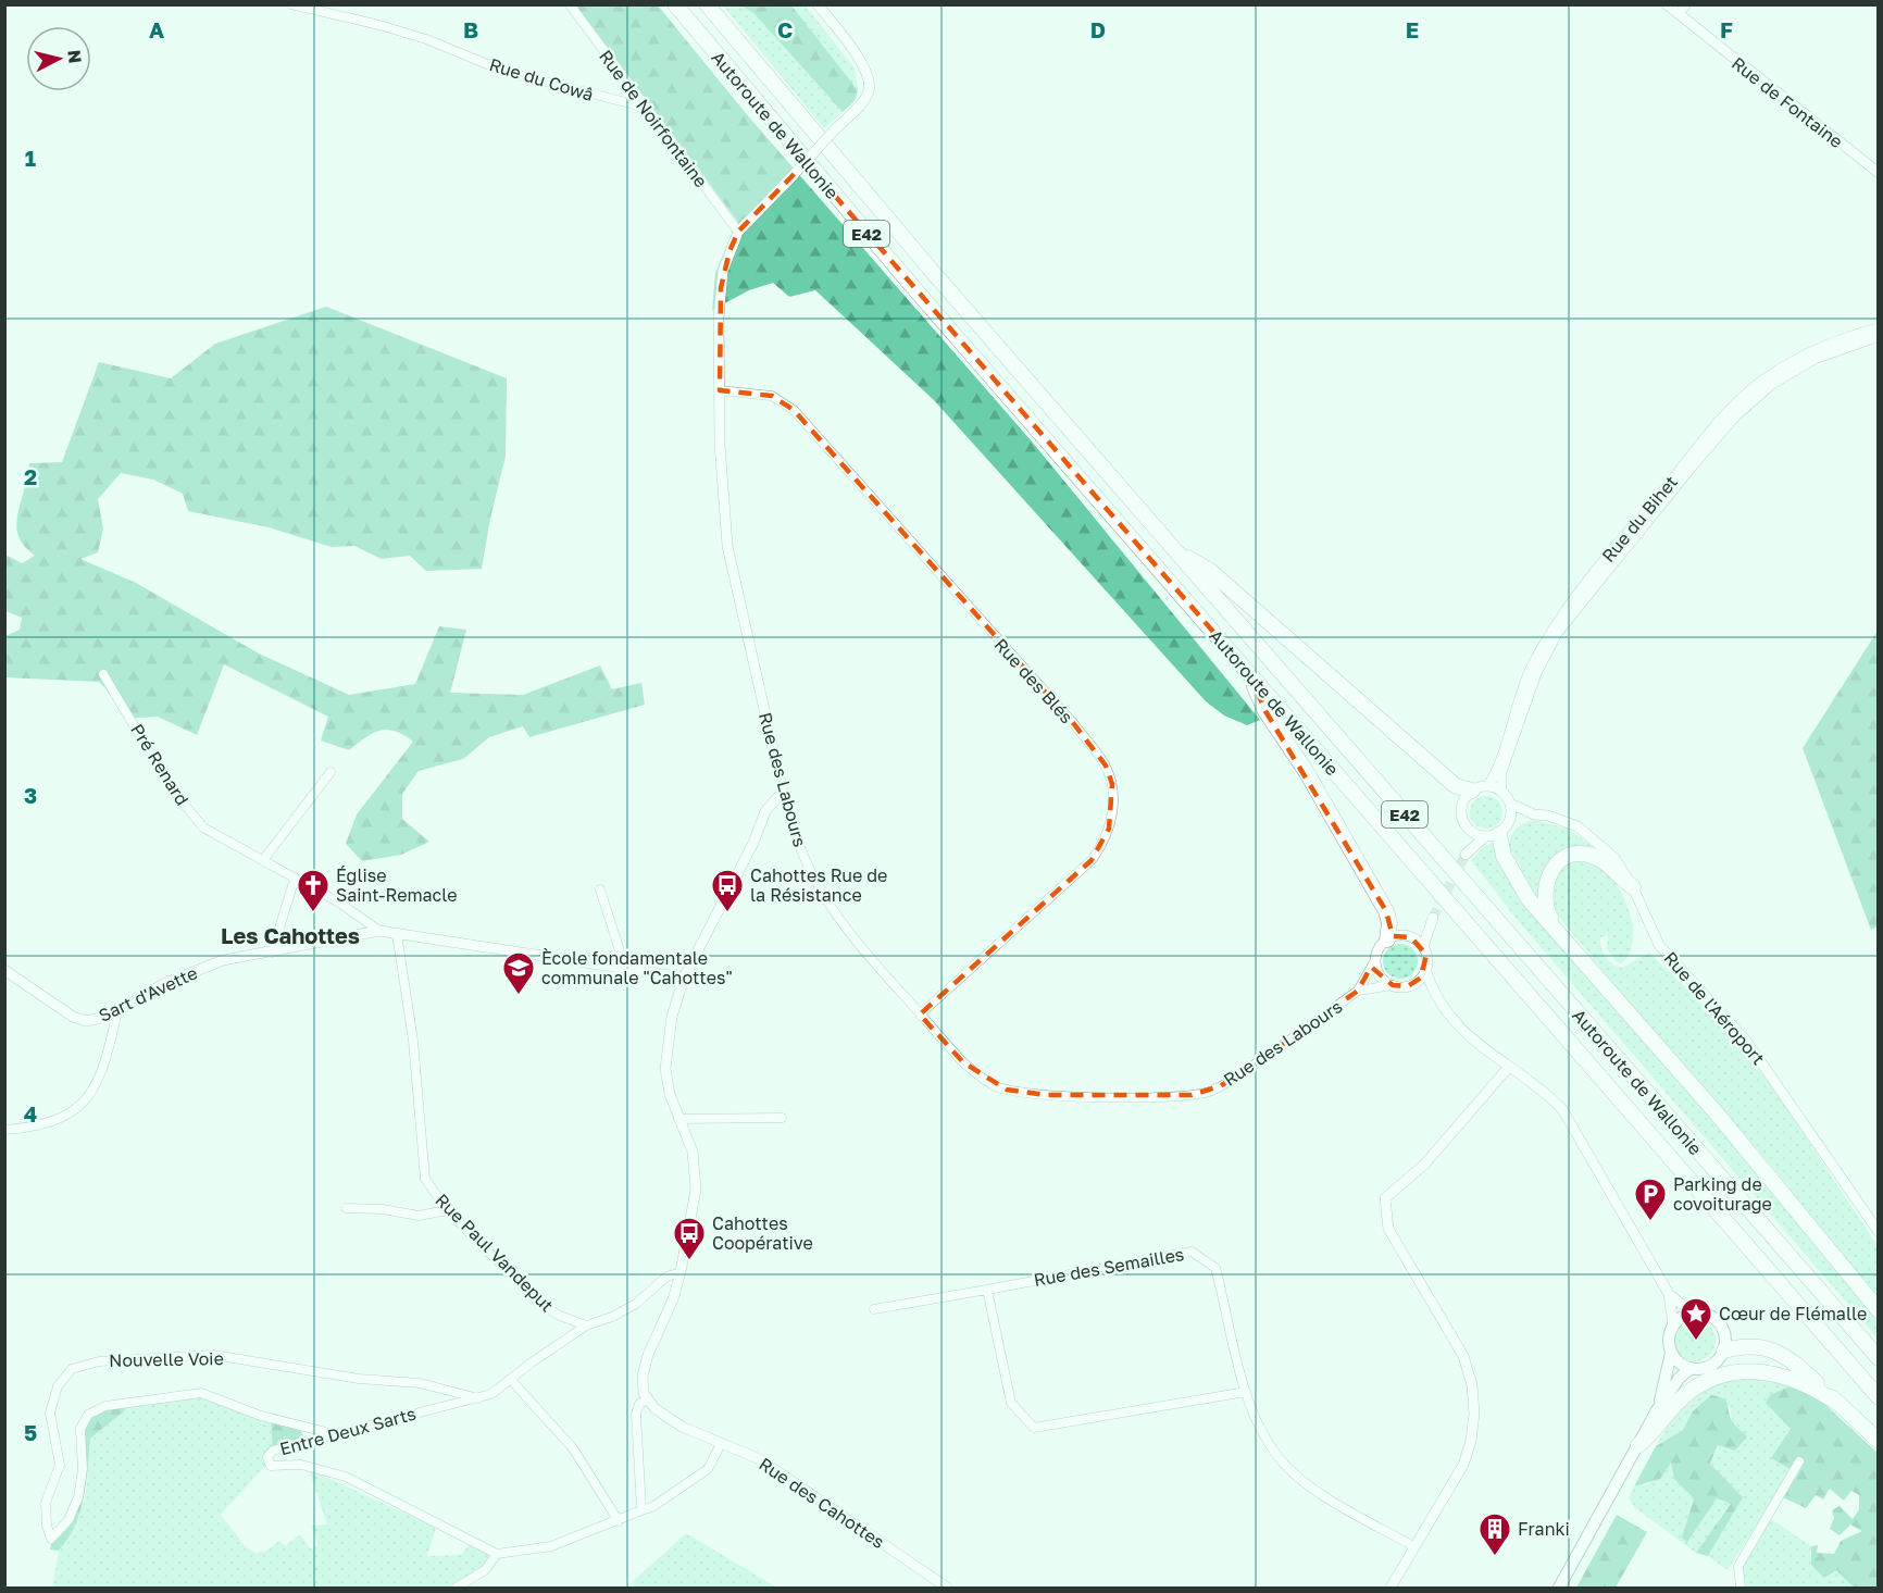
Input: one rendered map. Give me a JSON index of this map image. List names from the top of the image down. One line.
{"streets":{"highway":["Autoroute de Wallonie","E42"],"street":["Rue du Cowâ","Rue de Fontaine","Rue de Noirfontaine","Rue du Bihet","Rue des Blés","Pré Renard","Rue des Labours","Sart d'Avette","Rue de l'Aéroport","Rue Paul Vandeput","Rue des Semailles","Nouvelle Voie","Entre Deux Sarts","Rue des Cahottes"]},"crossings":[["Rue du Cowâ","Rue de Noirfontaine"],["Rue de Noirfontaine","Rue des Labours"],["Rue du Bihet","Rue de l'Aéroport"],["Rue des Blés","Rue des Labours"],["Pré Renard","Sart d'Avette"],["Rue Paul Vandeput","Entre Deux Sarts"],["Nouvelle Voie","Entre Deux Sarts"]],"districts":["Les Cahottes"],"places":{"church":["Église Saint-Remacle"],"bus stop":["Cahottes Rue de la Résistance","Cahottes Coopérative"],"school or university":["Ècole fondamentale communale \"Cahottes\""],"parking":["Parking de covoiturage"],"place":["Cœur de Flémalle"],"building":["Franki"]},"north":"right","grid":{"columns":["A","B","C","D","E","F"],"rows":["1","2","3","4","5"]}}
